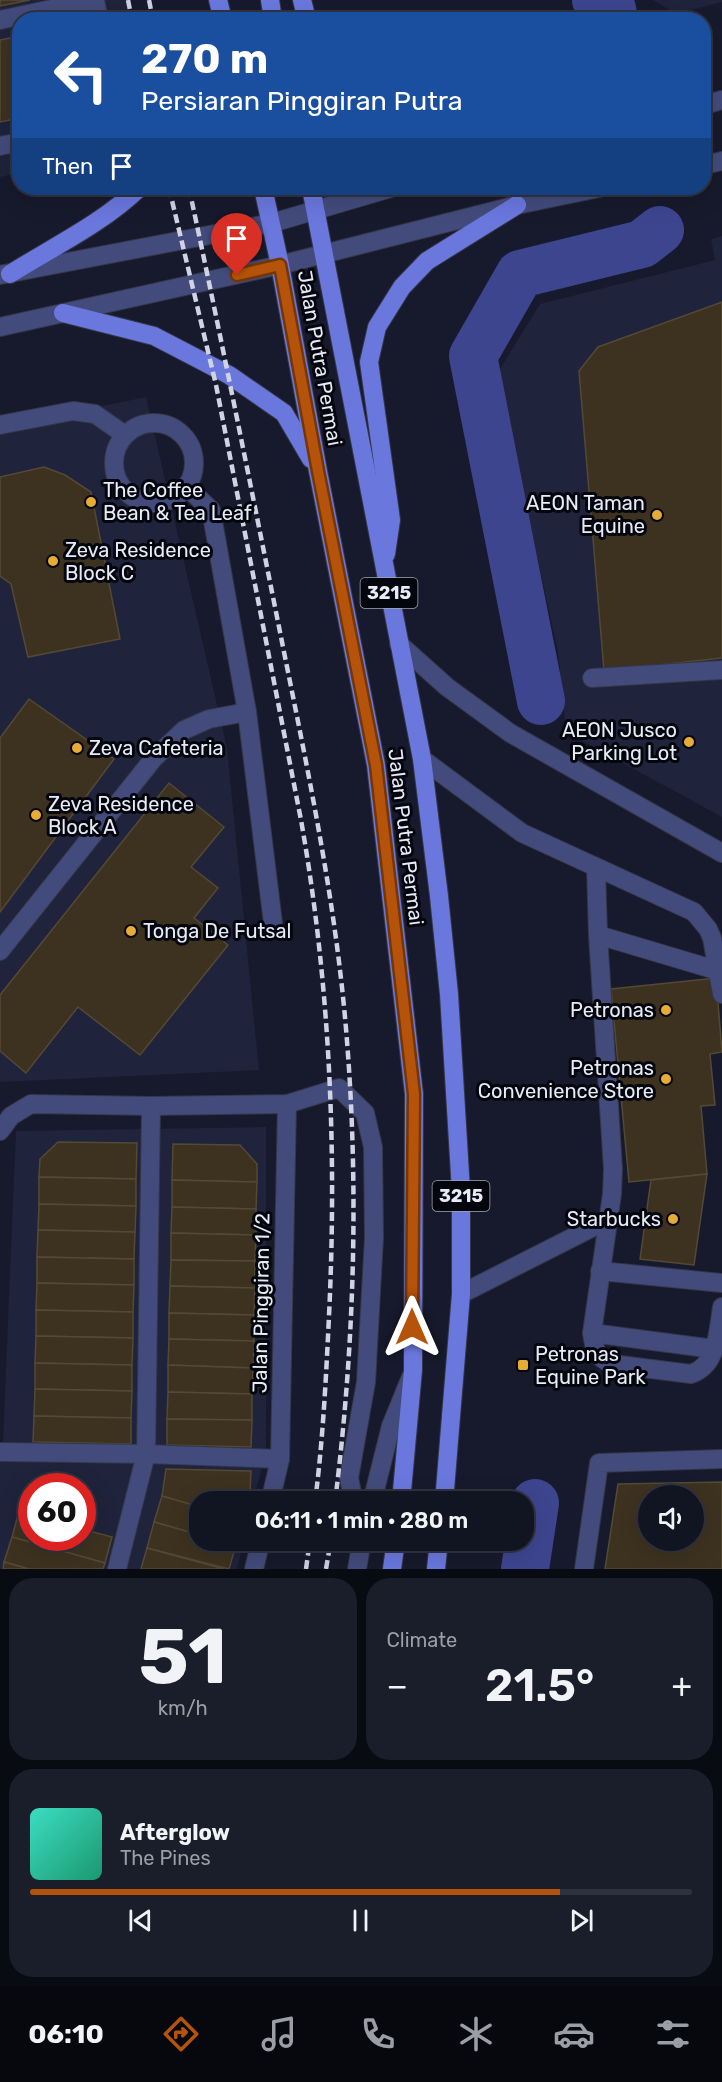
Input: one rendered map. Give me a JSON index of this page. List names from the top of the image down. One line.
{"streets":{"main road":["Jalan Putra Permai","3215"],"street":["Jalan Pinggiran 1/2"]},"places":{"other":["The Coffee Bean & Tea Leaf","AEON Taman Equine","Zeva Residence Block C","AEON Jusco Parking Lot","Zeva Cafeteria","Zeva Residence Block A","Tonga De Futsal","Petronas","Petronas Convenience Store","Starbucks"],"transit":["Petronas Equine Park"]},"page":{"turn":["270 m","Persiaran Pinggiran Putra"],"then":"Then","limit":"60","trip":"06:11 · 1 min · 280 m","tile":[["51","km/h"],"Climate"],"heat":["−","21.5°","+"],"song":["Afterglow","The Pines"],"tabs":"06:10"}}
